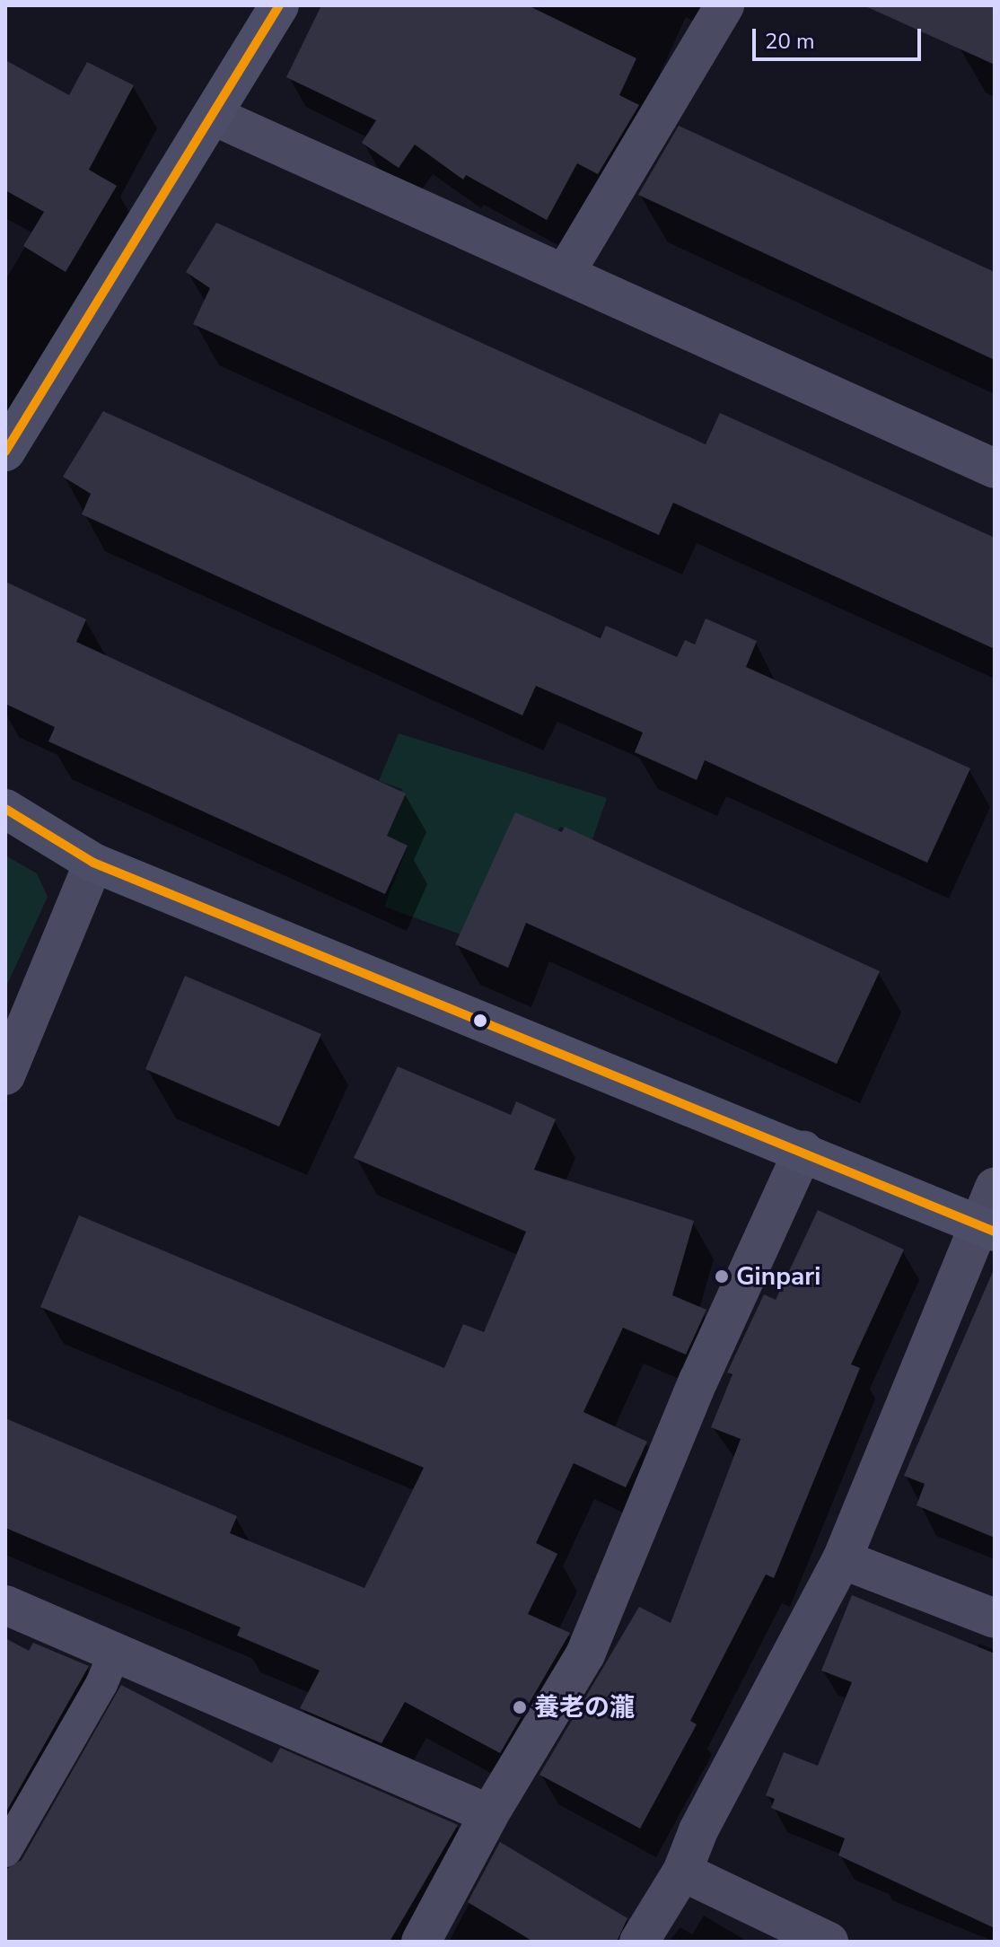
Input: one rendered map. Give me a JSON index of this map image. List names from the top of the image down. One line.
{"places":["Ginpari","養老の瀧"],"scale_bar":"20 m"}
